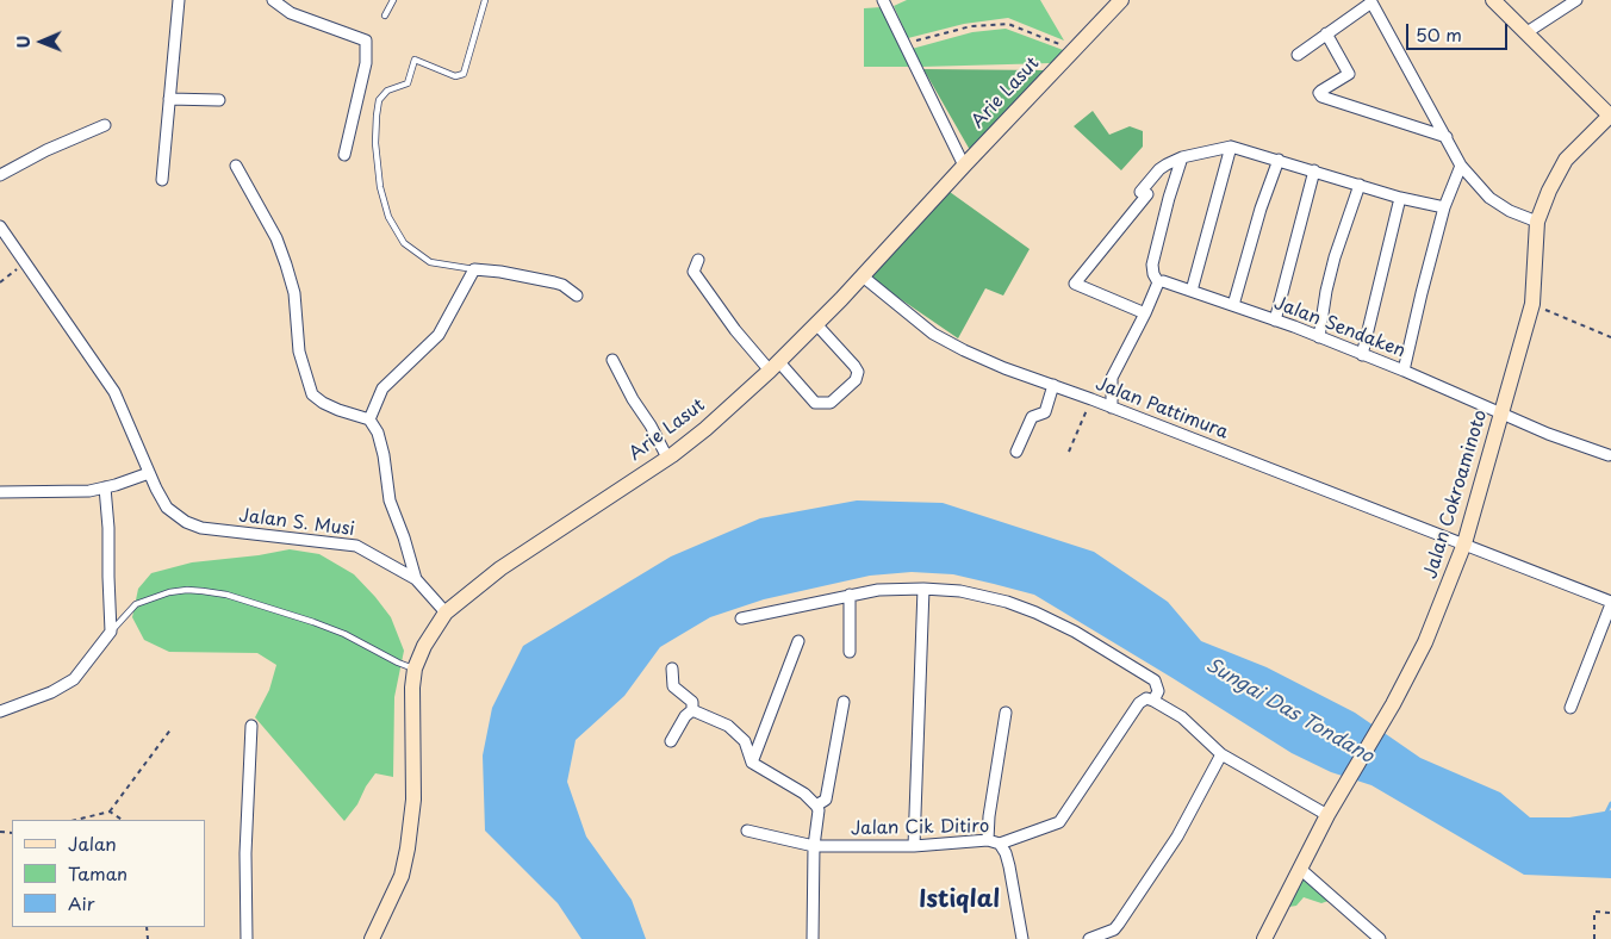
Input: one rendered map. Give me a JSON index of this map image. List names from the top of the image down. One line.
{"streets":{"main road":["Arie Lasut","Jalan Cokroaminoto"],"street":["Jalan Sendaken","Jalan Pattimura","Jalan S. Musi","Jalan Cik Ditiro"]},"crossings":[["Arie Lasut","Jalan Pattimura"],["Arie Lasut","Jalan S. Musi"],["Jalan Sendaken","Jalan Cokroaminoto"],["Jalan Pattimura","Jalan Cokroaminoto"]],"districts":["Istiqlal"],"water":["Sungai Das Tondano"],"legend":["Jalan","Taman","Air"],"scale_bar":"50 m","north":"left"}
